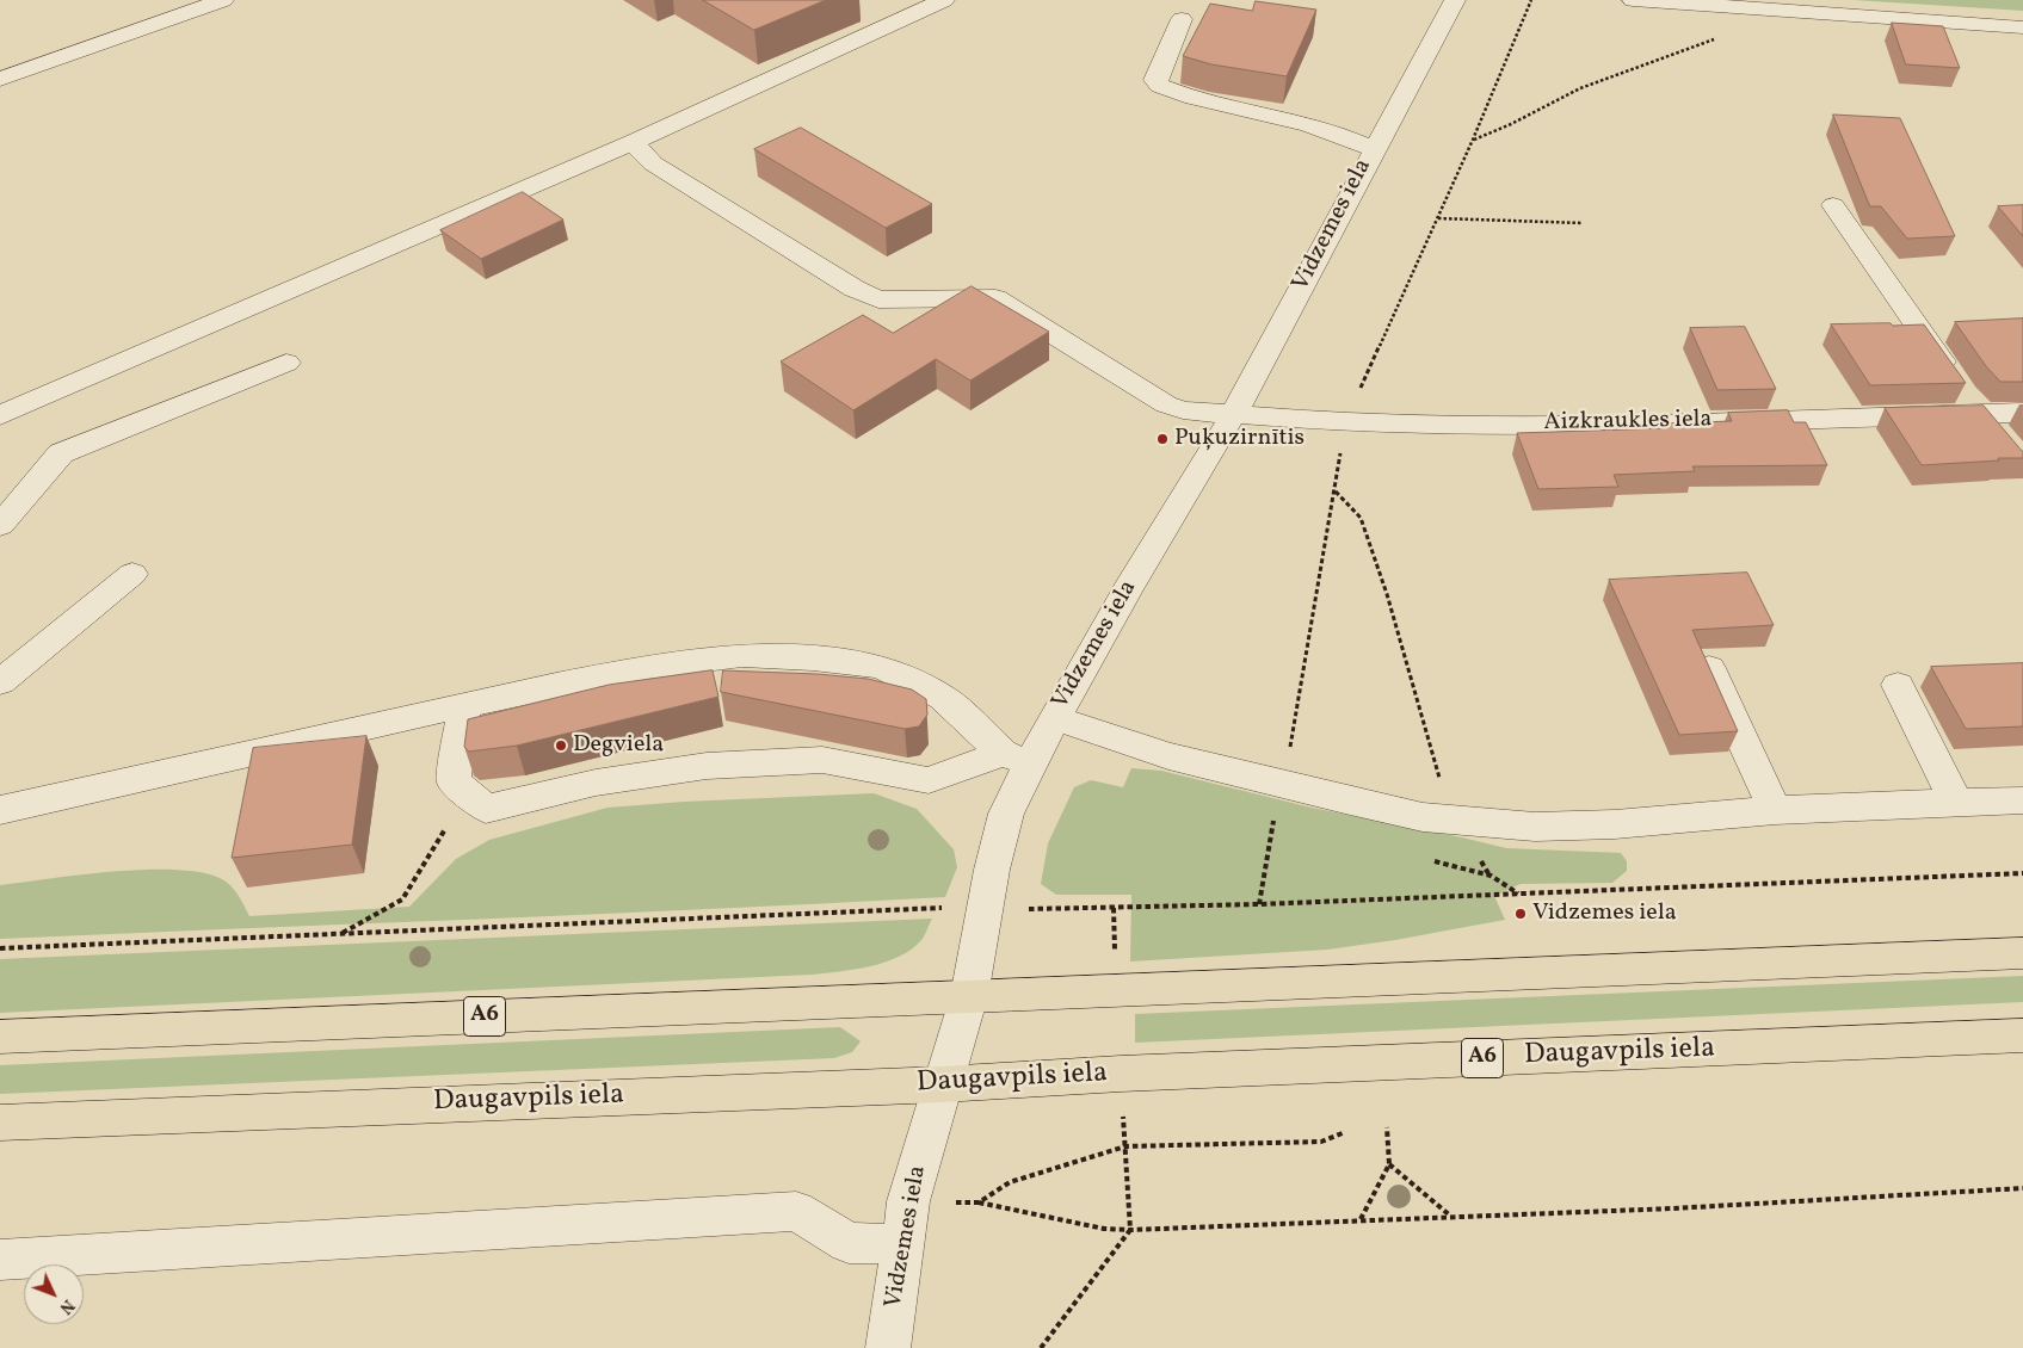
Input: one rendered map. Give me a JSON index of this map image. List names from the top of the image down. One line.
{"streets":{"highway":["A6","Daugavpils iela"],"street":["Vidzemes iela","Aizkraukles iela"]},"crossings":[["Vidzemes iela","Aizkraukles iela"],["Vidzemes iela","A6"],["Vidzemes iela","Daugavpils iela"]],"places":["Puķuzirnītis","Degviela","Vidzemes iela"],"north":"bottom right"}
